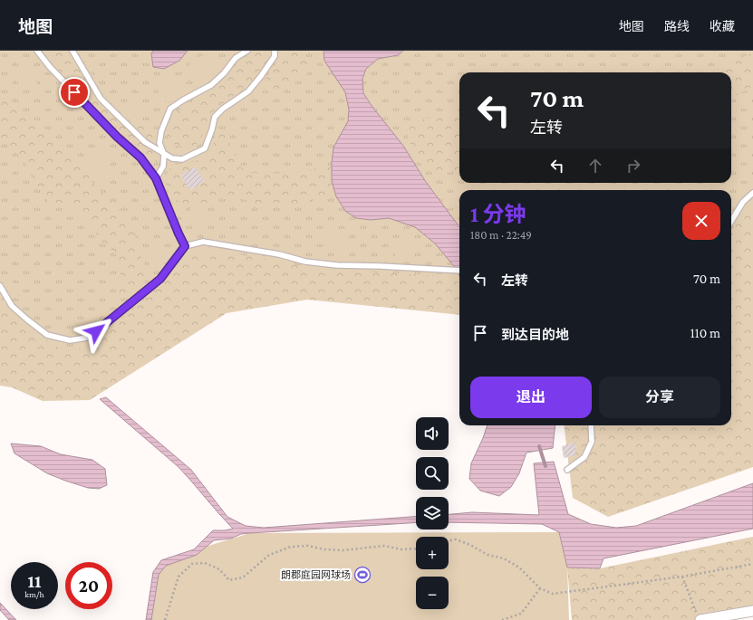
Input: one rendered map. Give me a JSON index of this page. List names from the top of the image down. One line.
{"places":{"sports":["朗郡庭园网球场"]},"page":{"header":"地图","nav":["地图","路线","收藏"],"turn":["70 m","左转"],"heading":["1 分钟","180 m · 22:49"],"list":[{"name":"左转","value":"70 m"},{"name":"到达目的地","value":"110 m"}],"buttons":["退出","分享"],"map_buttons":["+","−"],"speed":"11 km/h","limit":"20"}}
